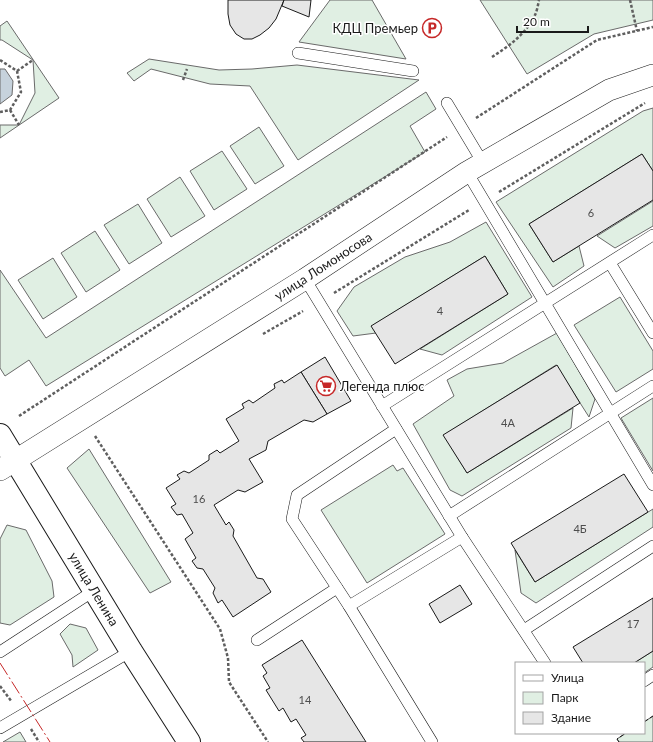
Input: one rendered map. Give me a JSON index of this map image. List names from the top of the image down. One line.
{"streets":{"street":["улица Ломоносова","улица Ленина"]},"crossings":[["улица Ломоносова","улица Ленина"]],"places":{"parking":["КДЦ Премьер"],"supermarket":["Легенда плюс"]},"house_numbers":["6","4","4А","16","4Б","17","14"],"legend":["Улица","Парк","Здание"],"scale_bar":"20 m"}
